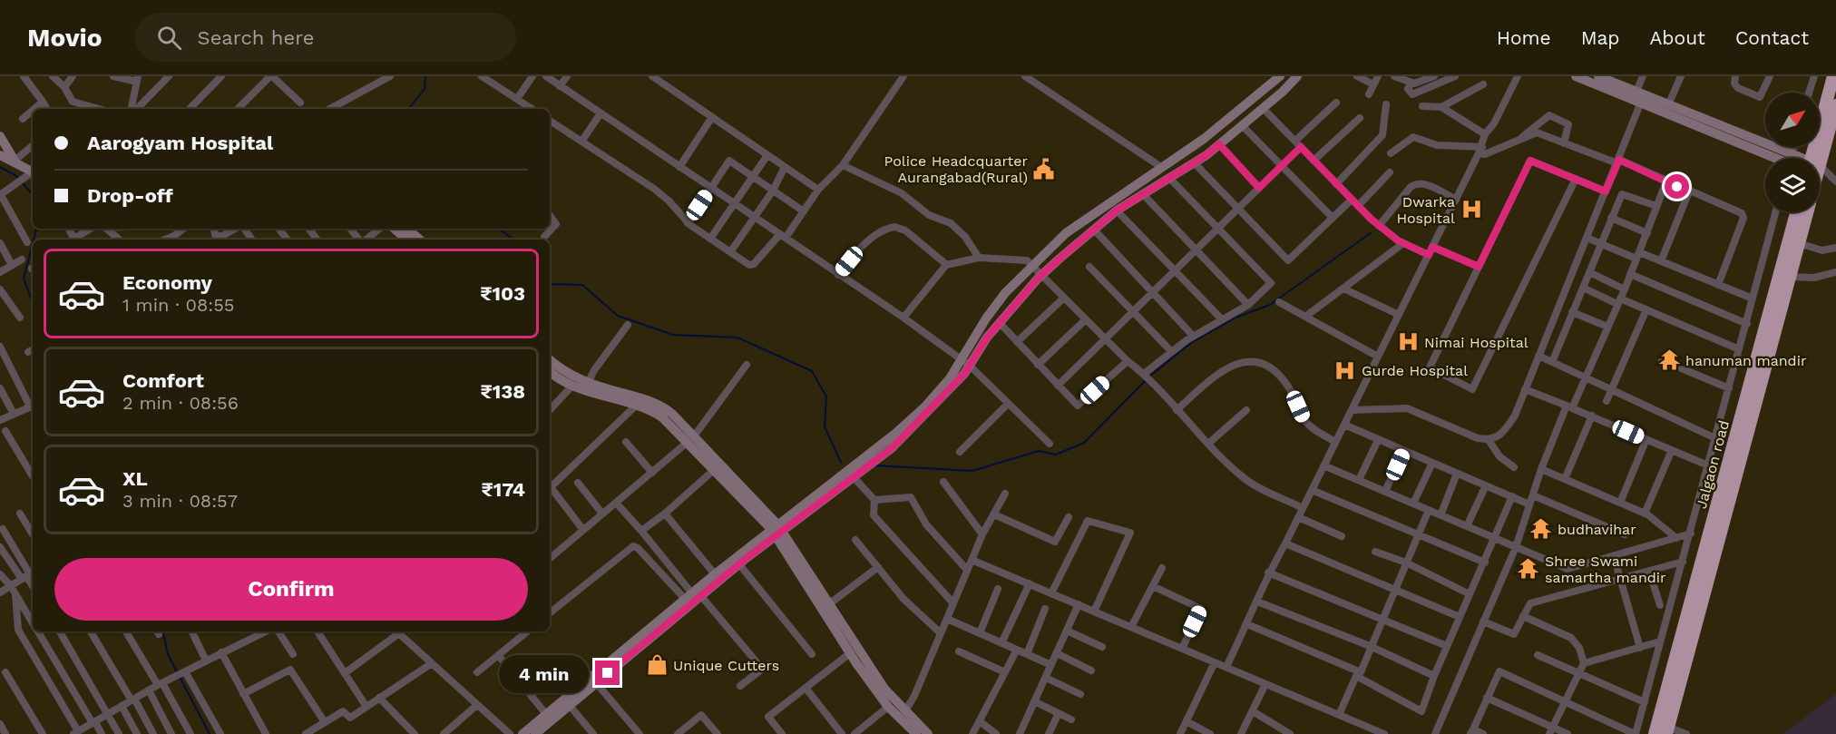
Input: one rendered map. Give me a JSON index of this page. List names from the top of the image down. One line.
{"streets":{"highway":["Jalgaon road"]},"places":{"public building":["Police Headcquarter Aurangabad(Rural)"],"hospital":["Dwarka Hospital","Nimai Hospital","Gurde Hospital"],"temple":["hanuman mandir","budhavihar","Shree Swami samartha mandir"],"shop":["Unique Cutters"]},"north":"top right","page":{"header":"Movio","search":"Search here","nav":["Home","Map","About","Contact"],"banner":["Aarogyam Hospital","Drop-off"],"list":[{"name":"Economy","note":"1 min · 08:55","value":"₹103"},{"name":"Comfort","note":"2 min · 08:56","value":"₹138"},{"name":"XL","note":"3 min · 08:57","value":"₹174"}],"buttons":"Confirm","bubble":"4 min"}}
